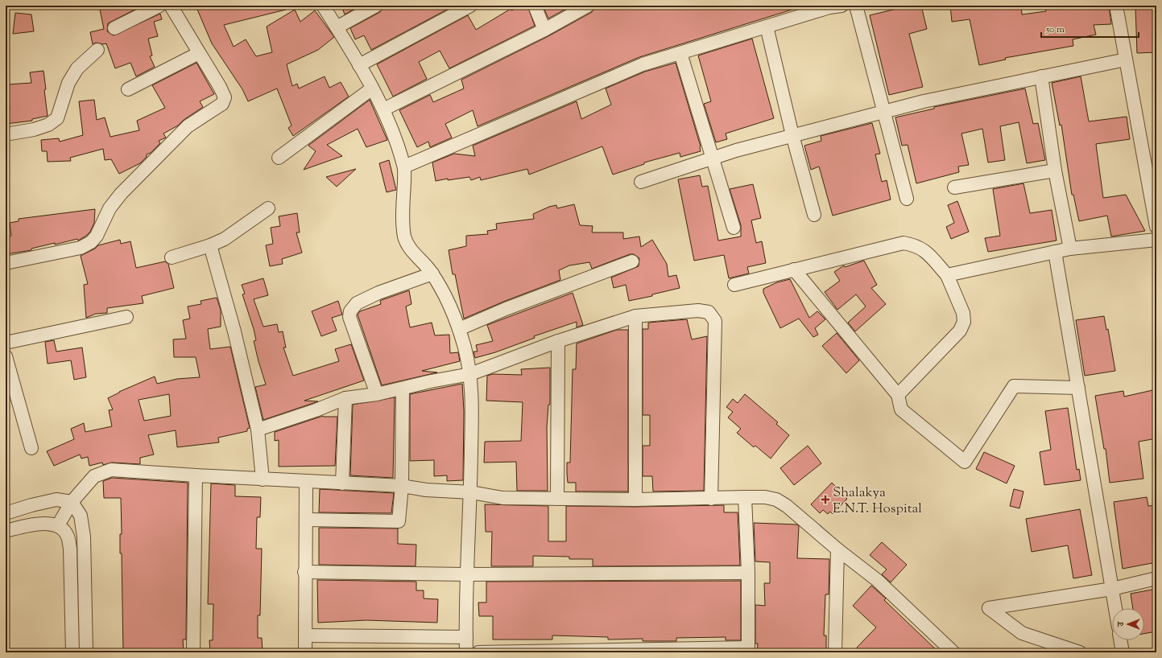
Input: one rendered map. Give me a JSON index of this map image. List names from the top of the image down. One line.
{"places":{"health":["Shalakya E.N.T. Hospital"]},"scale_bar":"50 m","north":"left"}
